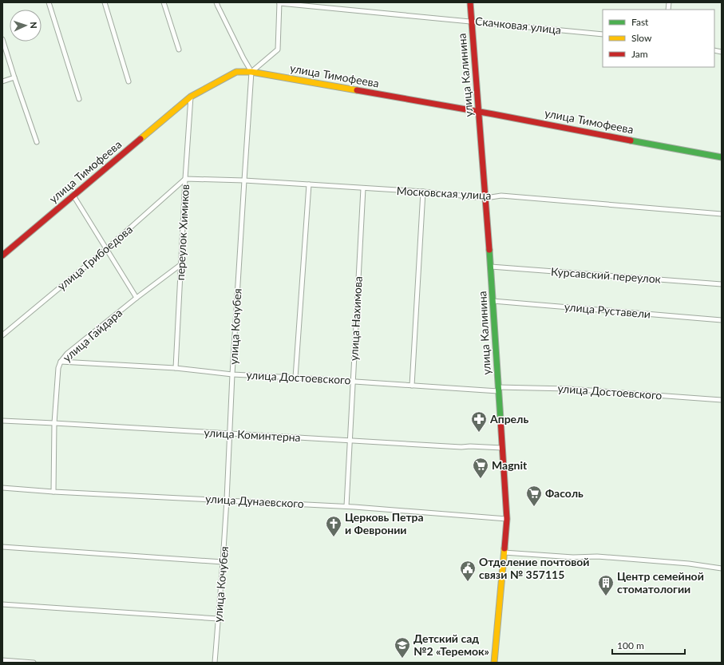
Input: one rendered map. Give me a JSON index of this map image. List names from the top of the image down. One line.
{"streets":{"street":["Скачковая улица","улица Калинина","улица Тимофеева","Московская улица","переулок Химиков","улица Грибоедова","Курсавский переулок","улица Руставели","улица Нахимова","улица Кочубея","улица Гайдара","улица Достоевского","улица Коминтерна","улица Дунаевского"]},"crossings":[["Скачковая улица","улица Калинина"],["улица Калинина","улица Тимофеева"],["улица Калинина","Московская улица"],["улица Калинина","Курсавский переулок"],["улица Калинина","улица Руставели"],["улица Калинина","улица Достоевского"],["улица Калинина","улица Коминтерна"],["улица Калинина","улица Дунаевского"],["улица Тимофеева","переулок Химиков"],["улица Тимофеева","улица Кочубея"],["Московская улица","переулок Химиков"],["Московская улица","улица Грибоедова"],["Московская улица","улица Нахимова"],["Московская улица","улица Кочубея"],["переулок Химиков","улица Грибоедова"],["переулок Химиков","улица Гайдара"],["переулок Химиков","улица Достоевского"],["улица Нахимова","улица Достоевского"],["улица Нахимова","улица Коминтерна"],["улица Нахимова","улица Дунаевского"],["улица Кочубея","улица Достоевского"],["улица Кочубея","улица Коминтерна"],["улица Кочубея","улица Дунаевского"],["улица Гайдара","улица Достоевского"],["улица Гайдара","улица Коминтерна"],["улица Гайдара","улица Дунаевского"]],"places":{"pharmacy":["Апрель"],"supermarket":["Magnit","Фасоль"],"church":["Церковь Петра и Февронии"],"public building":["Отделение почтовой связи № 357115"],"building":["Центр cемейной cтоматологии"],"school or university":["Детский сад №2 «Теремок»"]},"legend":["Fast","Slow","Jam"],"scale_bar":"100 m","north":"right"}
